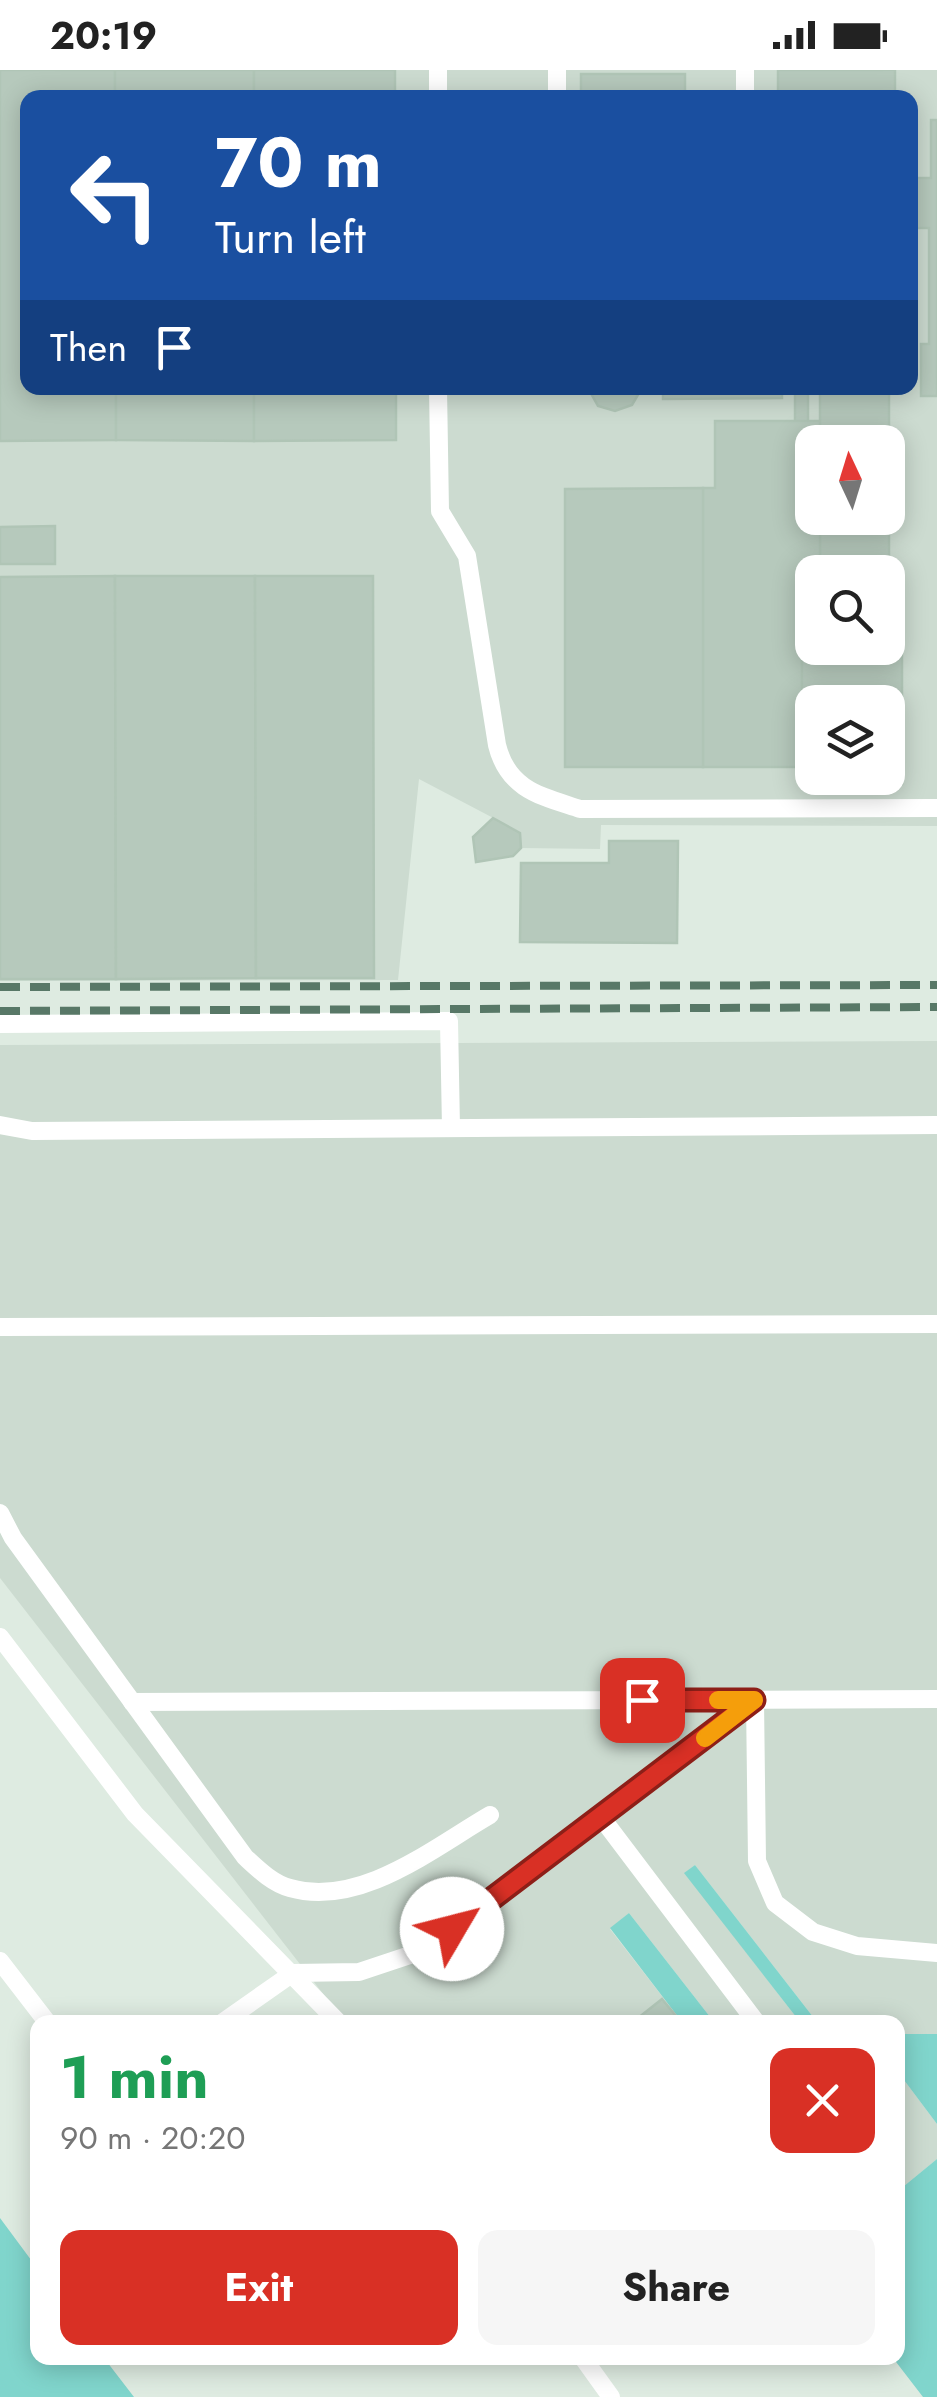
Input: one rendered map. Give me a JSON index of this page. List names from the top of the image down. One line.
{"north":"top","page":{"status":"20:19","turn":["70 m","Turn left"],"then":"Then","heading":["1 min","90 m · 20:20"],"buttons":["Exit","Share"]}}
